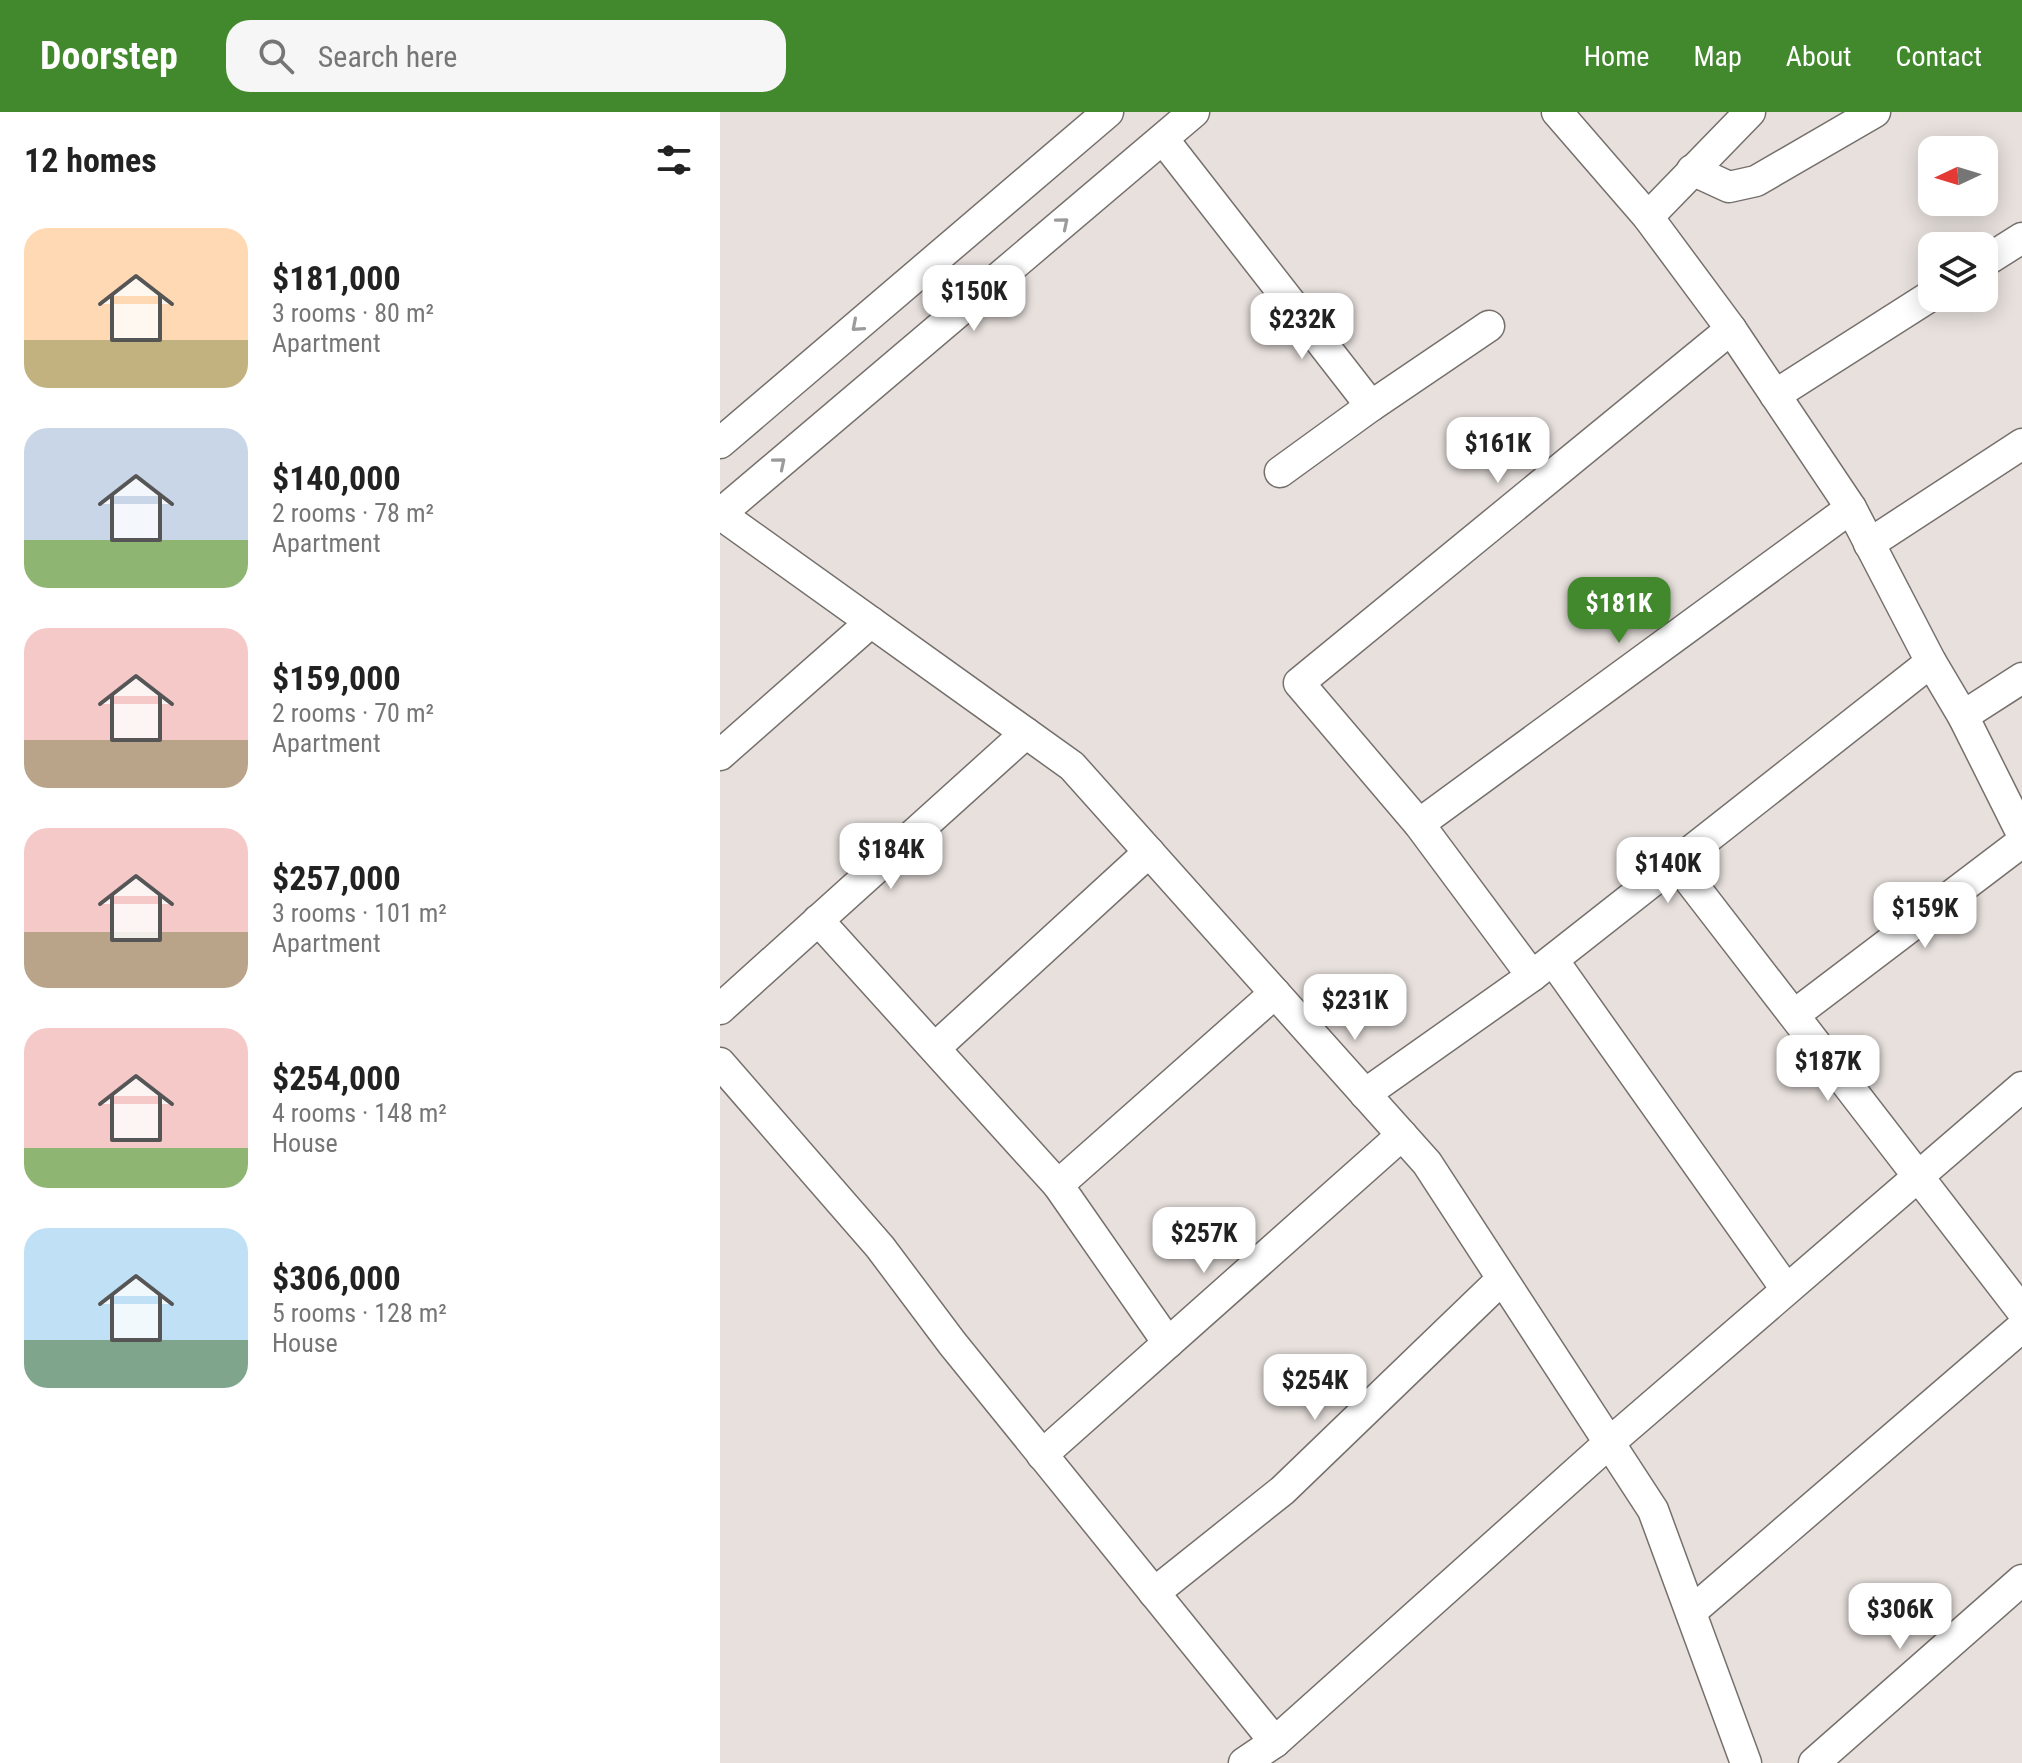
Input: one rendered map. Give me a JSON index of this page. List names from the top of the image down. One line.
{"north":"left","page":{"header":"Doorstep","search":"Search here","nav":["Home","Map","About","Contact"],"heading":"12 homes","list":[{"name":"$181,000","note":"3 rooms · 80 m² · Apartment"},{"name":"$140,000","note":"2 rooms · 78 m² · Apartment"},{"name":"$159,000","note":"2 rooms · 70 m² · Apartment"},{"name":"$257,000","note":"3 rooms · 101 m² · Apartment"},{"name":"$254,000","note":"4 rooms · 148 m² · House"},{"name":"$306,000","note":"5 rooms · 128 m² · House"}],"price":["$150K","$232K","$161K","$181K","$184K","$140K","$159K","$231K","$187K","$257K","$254K","$306K"]}}
